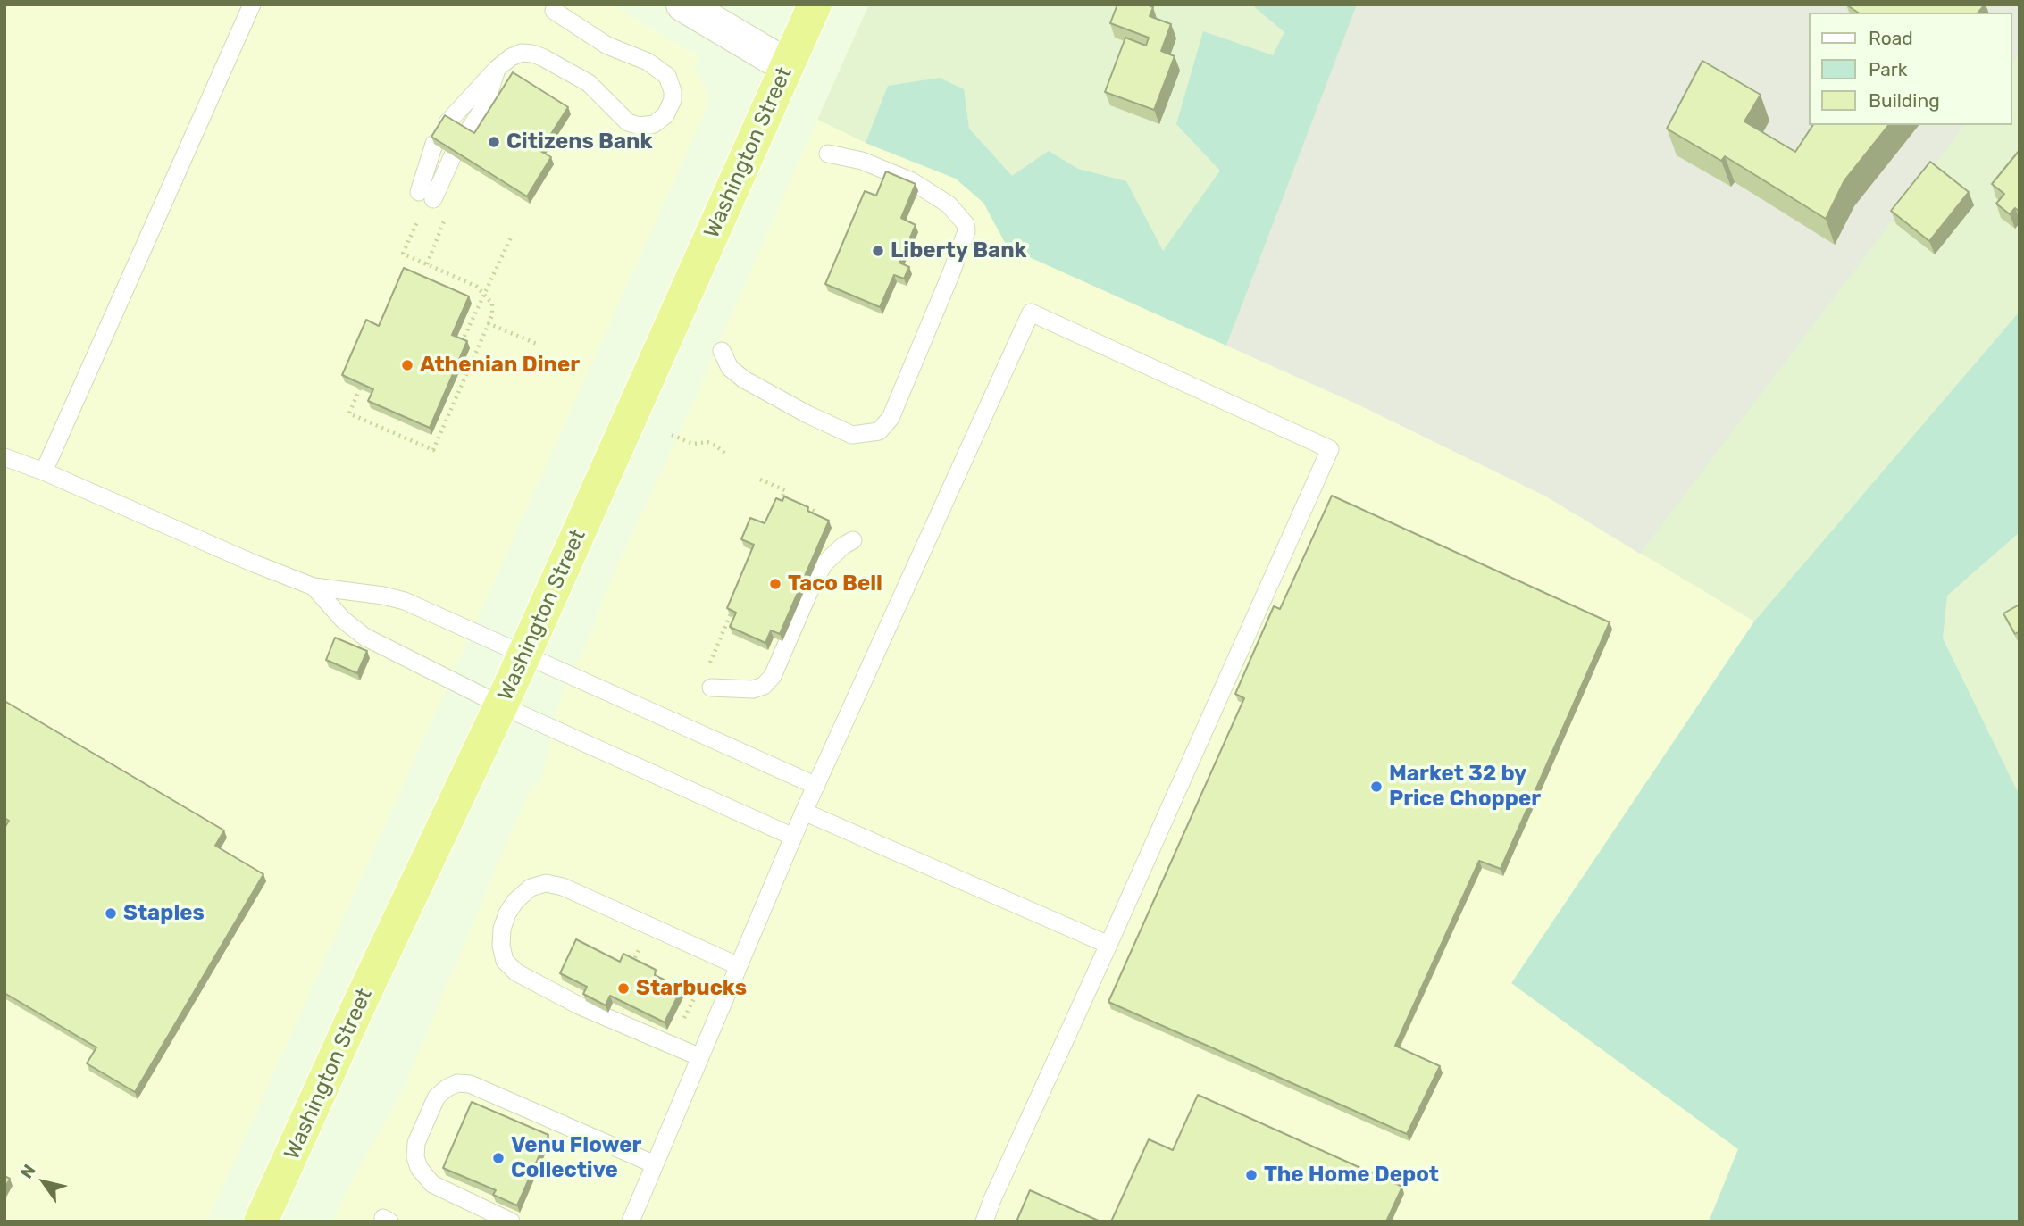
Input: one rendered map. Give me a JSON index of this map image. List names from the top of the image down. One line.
{"streets":{"highway":["Washington Street"]},"places":["Citizens Bank","Liberty Bank","Athenian Diner","Taco Bell","Market 32 by Price Chopper","Staples","Starbucks","Venu Flower Collective","The Home Depot"],"legend":["Road","Park","Building"],"north":"top left"}
